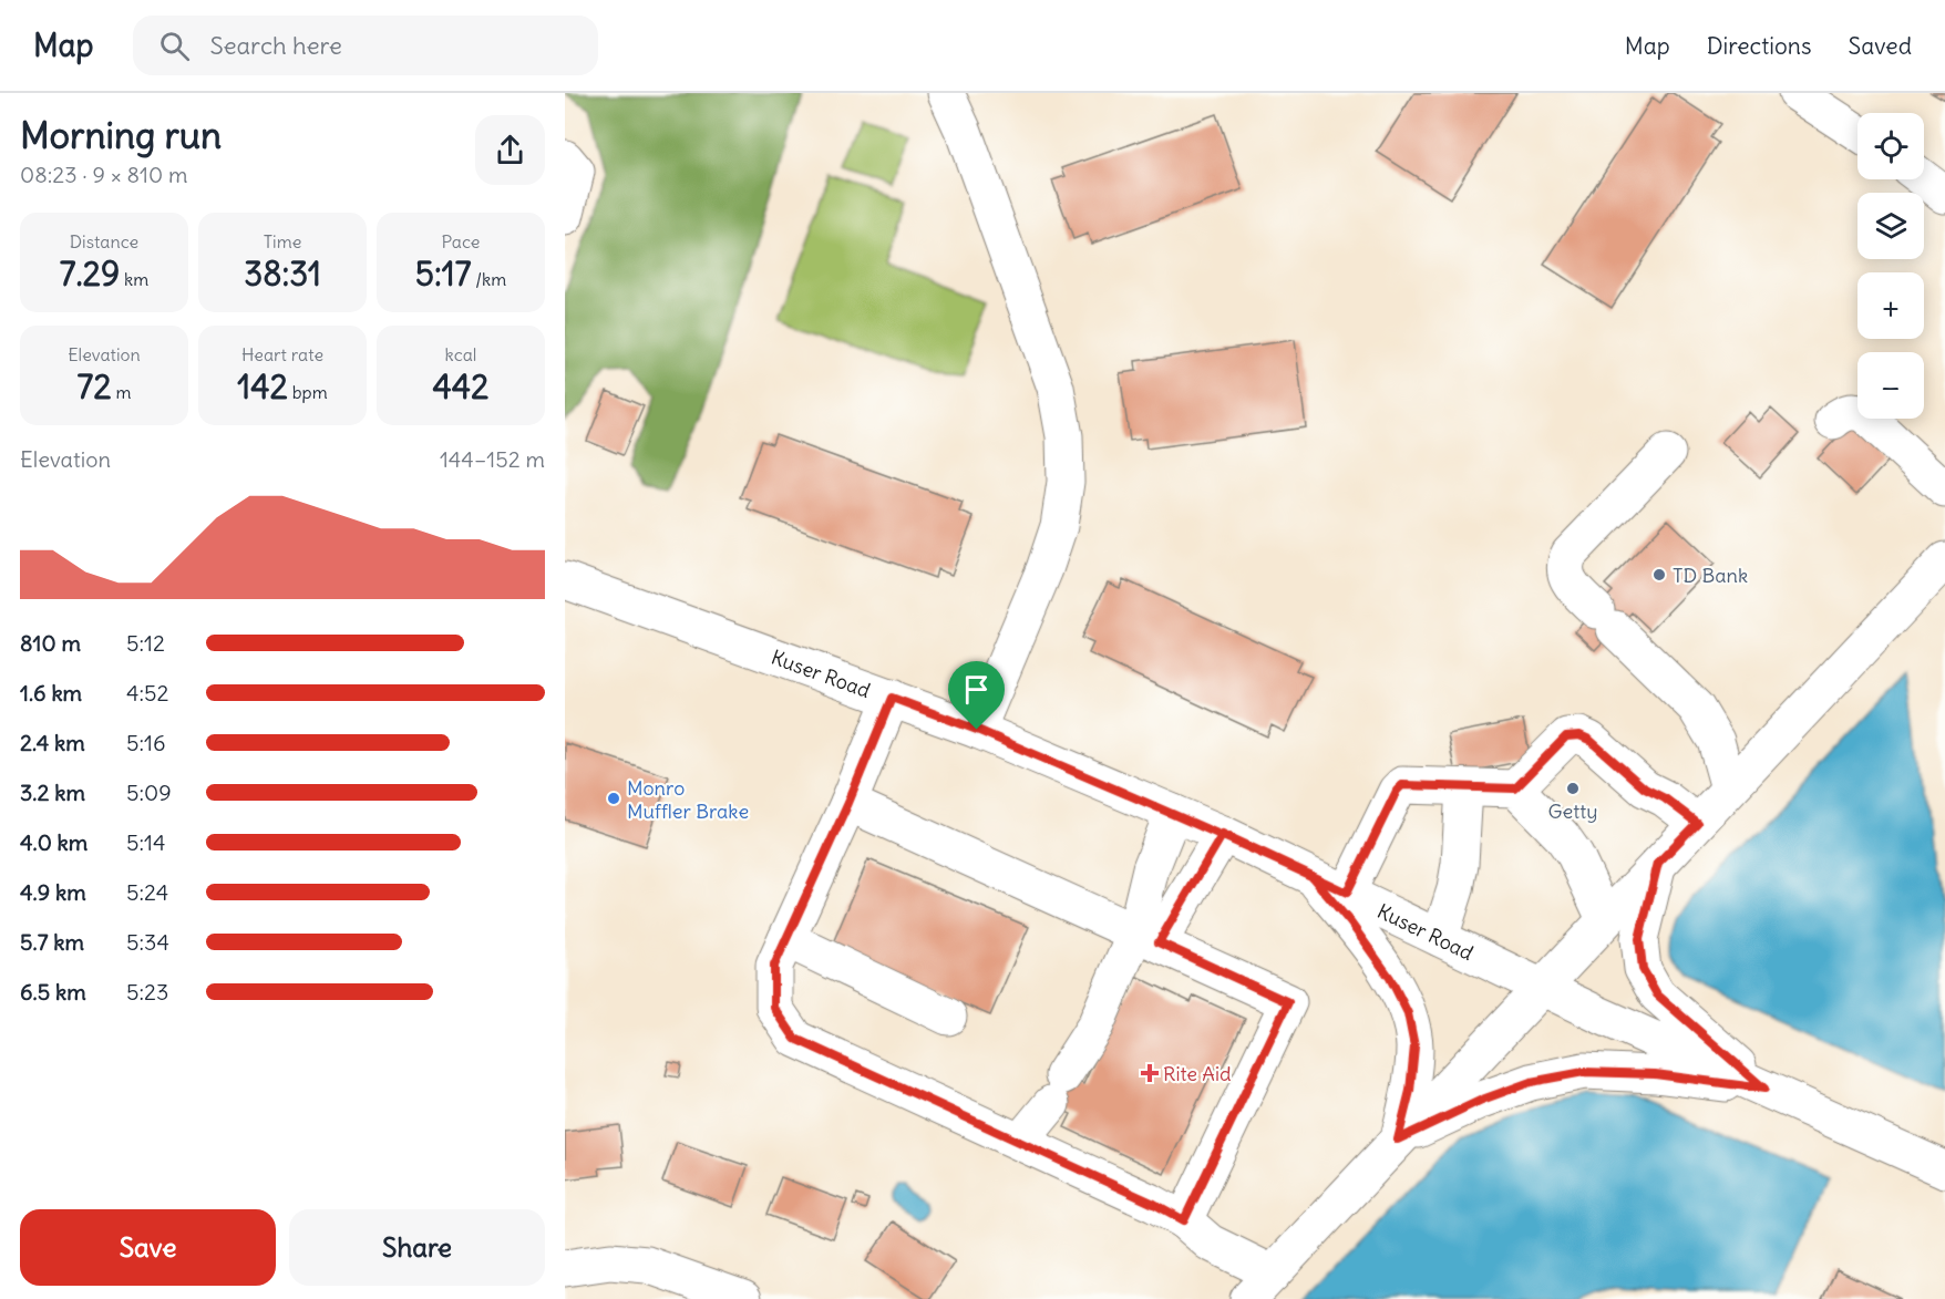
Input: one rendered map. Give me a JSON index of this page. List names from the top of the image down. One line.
{"streets":{"street":["Kuser Road"]},"places":{"other":["TD Bank","Getty","Monro Muffler Brake"],"health":["Rite Aid"]},"page":{"header":"Map","search":"Search here","nav":["Map","Directions","Saved"],"heading":["Morning run","08:23 · 9 × 810 m"],"map_buttons":["+","−"],"stats":[["Distance","7.29 km"],["Time","38:31"],["Pace","5:17 /km"],["Elevation","72 m"],["Heart rate","142 bpm"],["kcal","442"]],"chart":["Elevation","144–152 m"],"list":[{"name":"810 m","note":"5:12"},{"name":"1.6 km","note":"4:52"},{"name":"2.4 km","note":"5:16"},{"name":"3.2 km","note":"5:09"},{"name":"4.0 km","note":"5:14"},{"name":"4.9 km","note":"5:24"},{"name":"5.7 km","note":"5:34"},{"name":"6.5 km","note":"5:23"}],"buttons":["Save","Share"]}}
